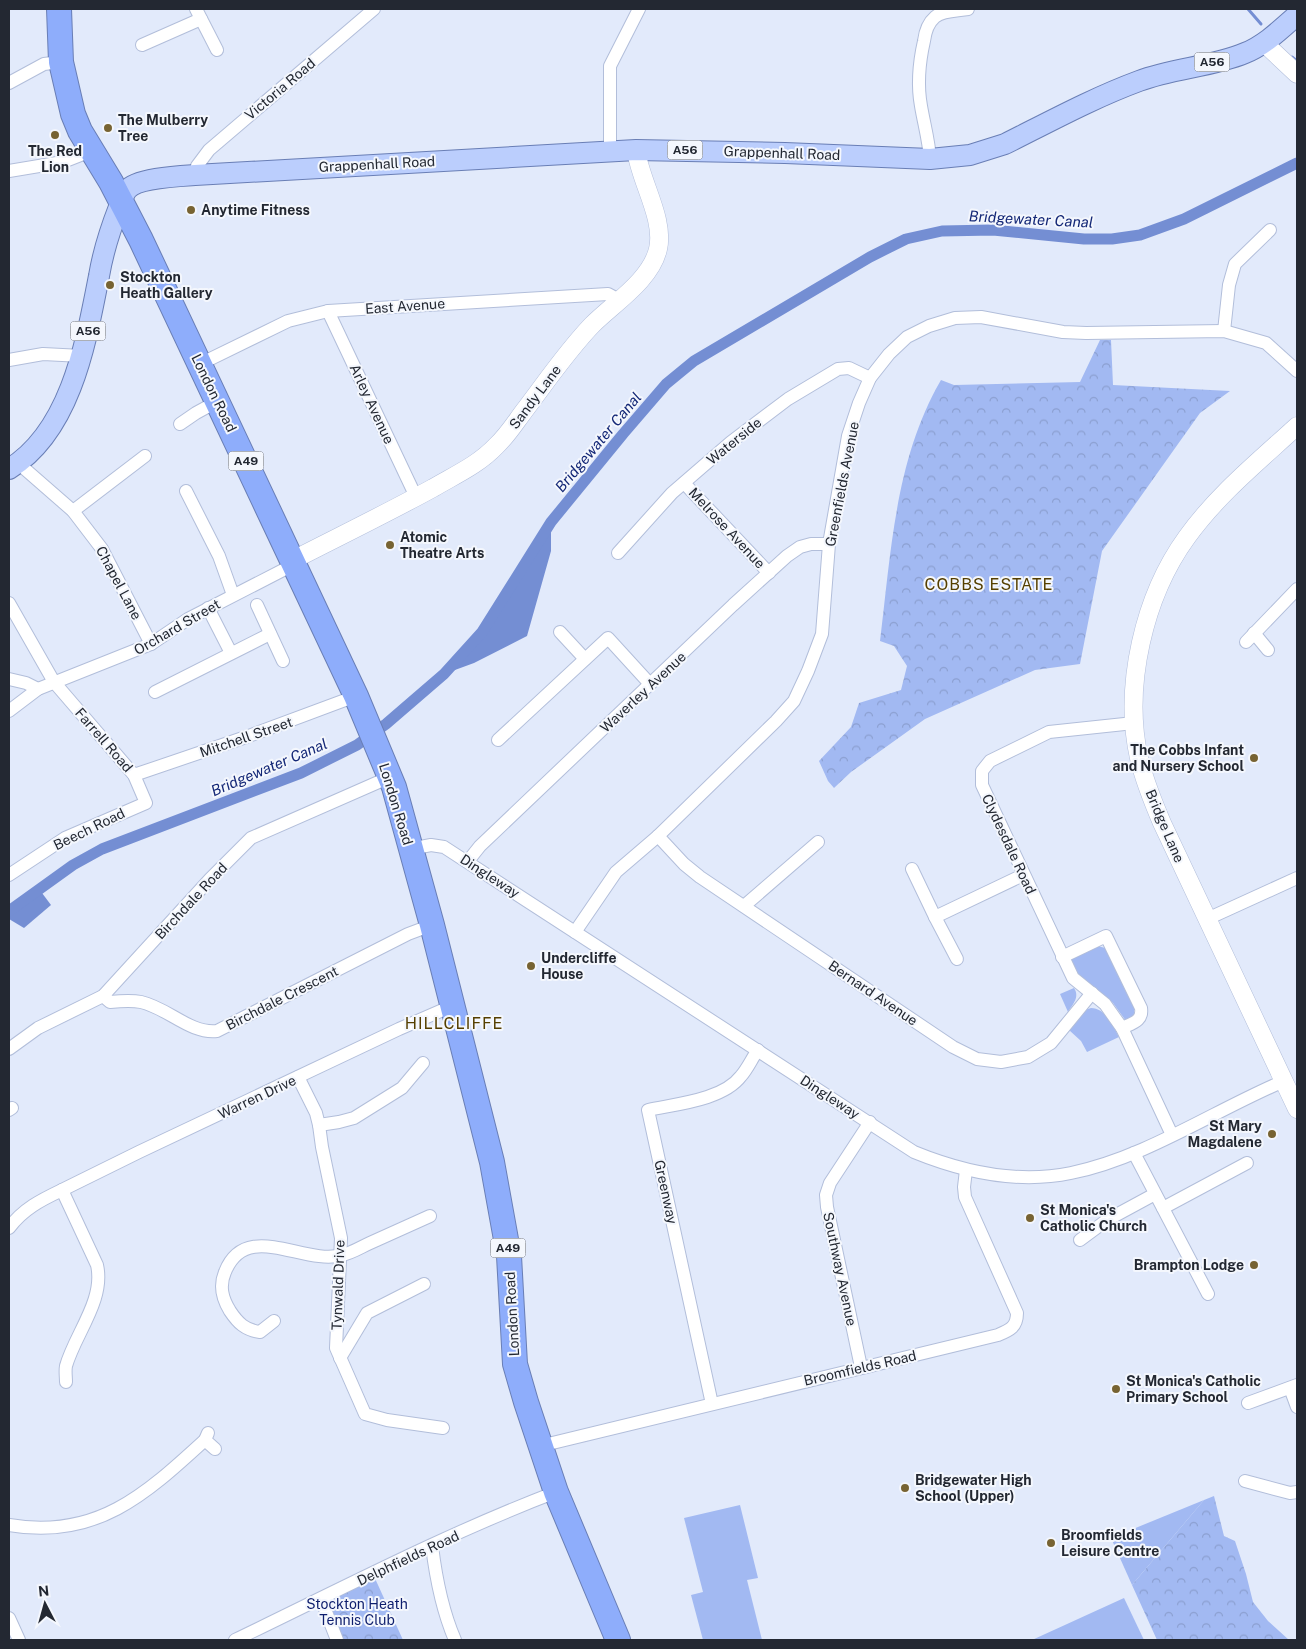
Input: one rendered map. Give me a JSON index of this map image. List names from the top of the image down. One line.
{"streets":{"highway":["London Road","A49"],"main road":["A56","Grappenhall Road"],"street":["Victoria Road","East Avenue","Sandy Lane","Arley Avenue","Waterside","Greenfields Avenue","Melrose Avenue","Chapel Lane","Orchard Street","Waverley Avenue","Mitchell Street","Farrell Road","Bridge Lane","Beech Road","Clydesdale Road","Dingleway","Birchdale Road","Bernard Avenue","Birchdale Crescent","Warren Drive","Greenway","Southway Avenue","Tynwald Drive","Broomfields Road","Delphfields Road"]},"crossings":[["A56","Grappenhall Road"],["A56","London Road"],["A56","Chapel Lane"],["Victoria Road","Grappenhall Road"],["Grappenhall Road","London Road"],["Grappenhall Road","Sandy Lane"],["East Avenue","London Road"],["East Avenue","Sandy Lane"],["East Avenue","Arley Avenue"],["London Road","Sandy Lane"],["London Road","Orchard Street"],["London Road","Mitchell Street"],["London Road","Dingleway"],["London Road","Birchdale Road"],["London Road","Birchdale Crescent"],["London Road","Warren Drive"],["London Road","Broomfields Road"],["London Road","Delphfields Road"],["Sandy Lane","Arley Avenue"],["Sandy Lane","Orchard Street"],["Waterside","Greenfields Avenue"],["Waterside","Melrose Avenue"],["Greenfields Avenue","Waverley Avenue"],["Greenfields Avenue","Dingleway"],["Greenfields Avenue","Bernard Avenue"],["Melrose Avenue","Waverley Avenue"],["Chapel Lane","Orchard Street"],["Orchard Street","Farrell Road"],["Waverley Avenue","Dingleway"],["Mitchell Street","Farrell Road"],["Farrell Road","Beech Road"],["Bridge Lane","Clydesdale Road"],["Bridge Lane","Dingleway"],["Clydesdale Road","Dingleway"],["Clydesdale Road","Bernard Avenue"],["Dingleway","Greenway"],["Dingleway","Southway Avenue"],["Dingleway","Broomfields Road"],["Birchdale Road","Birchdale Crescent"],["Warren Drive","Tynwald Drive"],["Greenway","Broomfields Road"],["Southway Avenue","Broomfields Road"]],"districts":["COBBS ESTATE","HILLCLIFFE"],"water":["Bridgewater Canal"],"parks":["Stockton Heath Tennis Club"],"places":["The Mulberry Tree","The Red Lion","Anytime Fitness","Stockton Heath Gallery","Atomic Theatre Arts","The Cobbs Infant and Nursery School","Undercliffe House","St Mary Magdalene","St Monica's Catholic Church","Brampton Lodge","St Monica's Catholic Primary School","Bridgewater High School (Upper)","Broomfields Leisure Centre"],"north":"top"}
